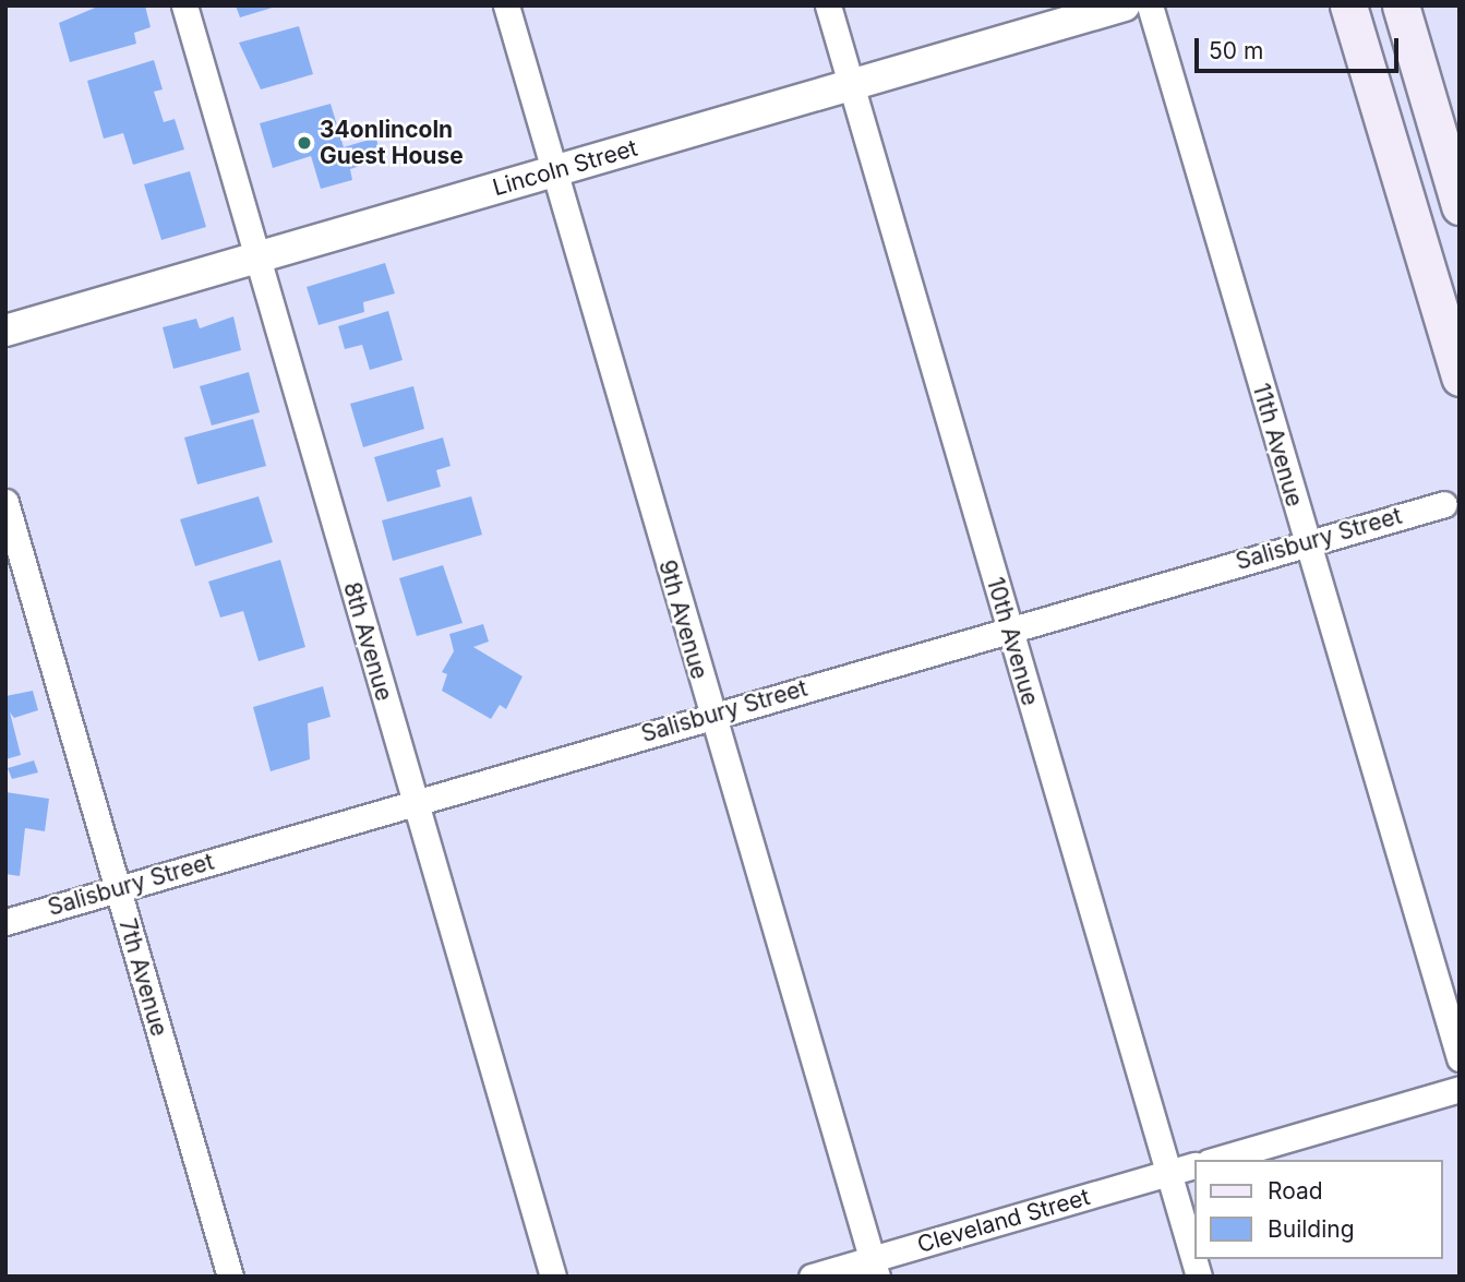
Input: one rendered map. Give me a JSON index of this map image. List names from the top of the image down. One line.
{"streets":{"street":["Lincoln Street","11th Avenue","Salisbury Street","9th Avenue","8th Avenue","10th Avenue","7th Avenue","Cleveland Street"]},"crossings":[["Lincoln Street","9th Avenue"],["Lincoln Street","8th Avenue"],["Lincoln Street","10th Avenue"],["11th Avenue","Salisbury Street"],["Salisbury Street","9th Avenue"],["Salisbury Street","8th Avenue"],["Salisbury Street","10th Avenue"],["Salisbury Street","7th Avenue"],["9th Avenue","Cleveland Street"],["10th Avenue","Cleveland Street"]],"places":["34onlincoln Guest House"],"legend":["Road","Building"],"scale_bar":"50 m"}
